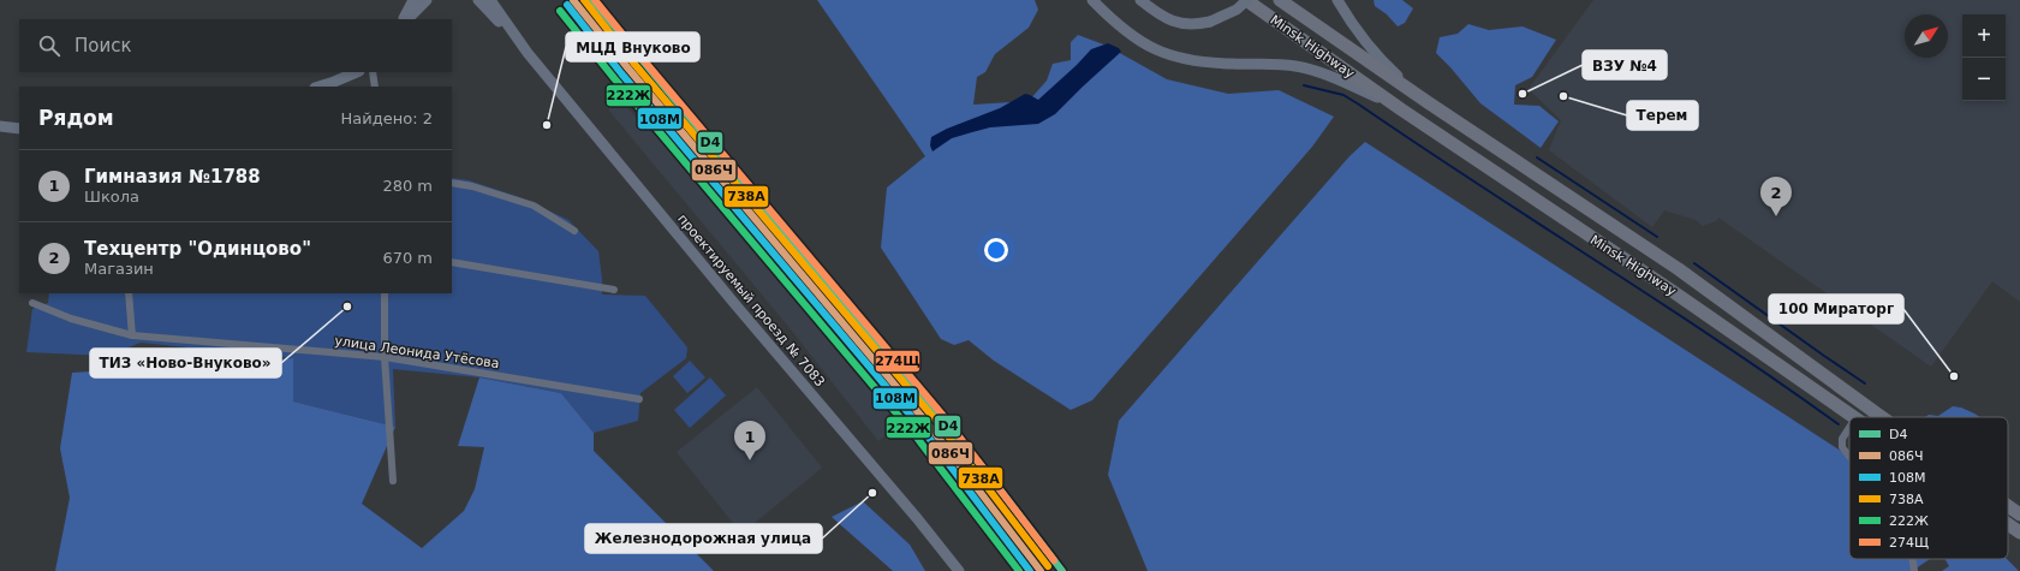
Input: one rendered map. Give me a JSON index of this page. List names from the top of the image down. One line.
{"streets":{"highway":["Minsk Highway"],"main road":["проектируемый проезд № 7083"],"street":["улица Леонида Утёсова"]},"places":["ВЗУ №4","Терем","МЦД Внуково","ТИЗ «Ново-Внуково»","100 Мираторг","Железнодорожная улица"],"lines":["transit line D4","transit line 086Ч","transit line 738А","transit line 274Щ","transit line 108М","transit line 222Ж"],"legend":["D4","086Ч","108М","738А","222Ж","274Щ"],"north":"top right","page":{"map_buttons":["+","−"],"search":"Поиск","heading":["Рядом","Найдено: 2"],"list":[{"mark":"1","name":"Гимназия №1788","note":"Школа","value":"280 m"},{"mark":"2","name":"Техцентр \"Одинцово\"","note":"Магазин","value":"670 m"}],"pins":["2","1"]}}
